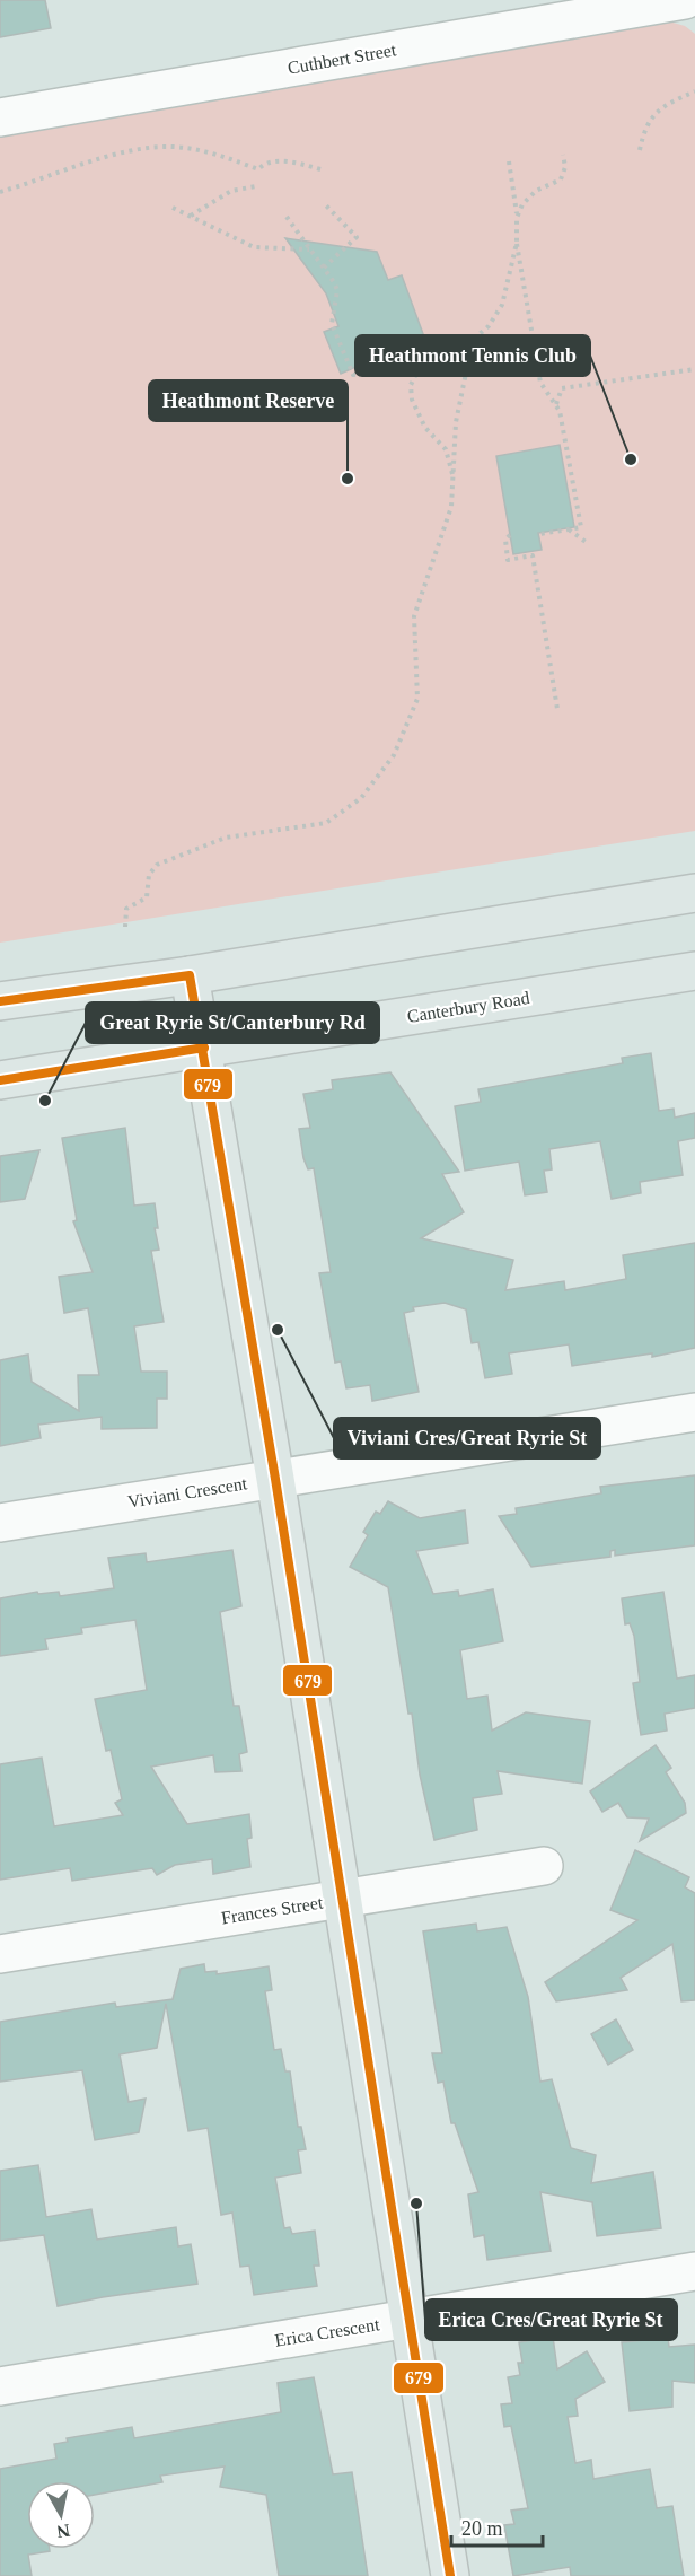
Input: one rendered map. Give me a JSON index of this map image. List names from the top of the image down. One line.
{"streets":{"main road":["Canterbury Road"],"street":["Cuthbert Street","Viviani Crescent","Frances Street","Erica Crescent"]},"places":["Heathmont Tennis Club","Heathmont Reserve","Great Ryrie St/Canterbury Rd","Viviani Cres/Great Ryrie St","Erica Cres/Great Ryrie St"],"lines":["transit line 679"],"scale_bar":"20 m","north":"bottom"}
